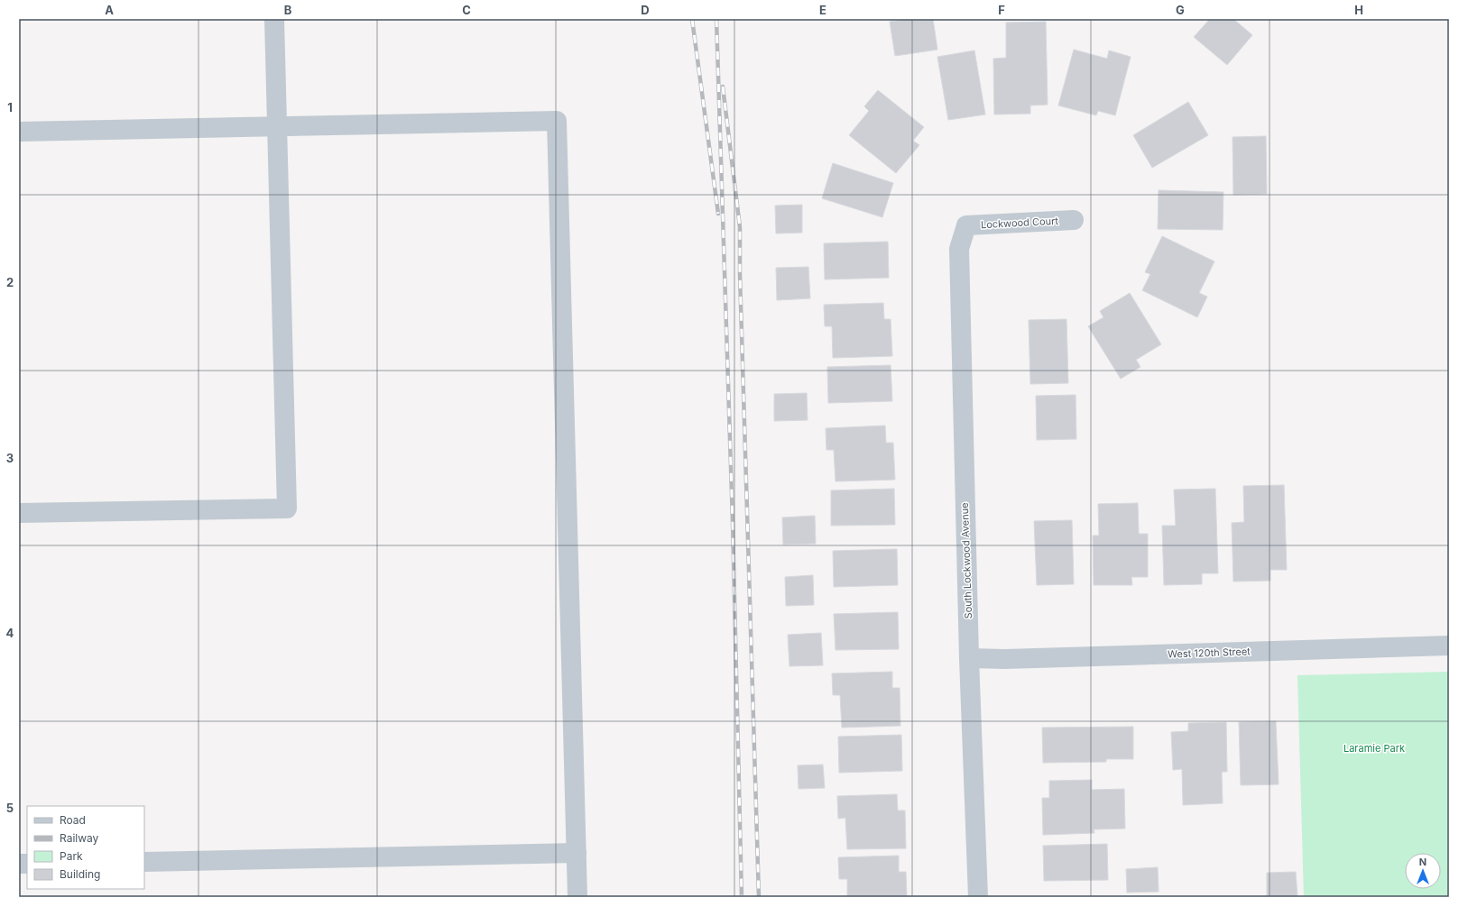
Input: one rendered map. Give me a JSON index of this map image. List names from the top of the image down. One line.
{"streets":{"street":["Lockwood Court","South Lockwood Avenue","West 120th Street"]},"crossings":[["Lockwood Court","South Lockwood Avenue"],["South Lockwood Avenue","West 120th Street"]],"parks":["Laramie Park"],"legend":["Road","Railway","Park","Building"],"north":"top","grid":{"columns":["A","B","C","D","E","F","G","H"],"rows":["1","2","3","4","5"]}}
